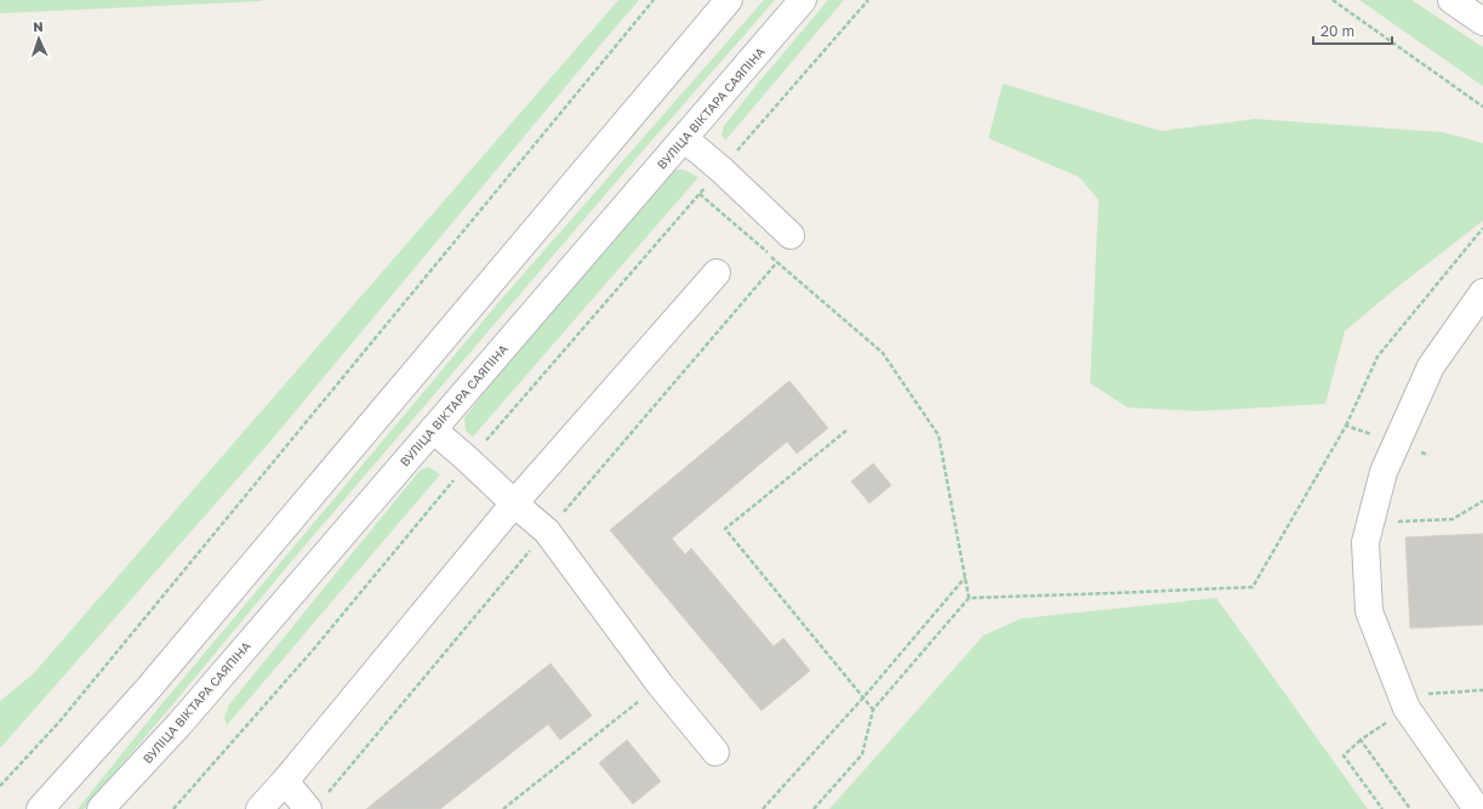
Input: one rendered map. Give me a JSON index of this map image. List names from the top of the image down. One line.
{"streets":{"street":["ВУЛІЦА ВІКТАРА САЯПІНА"]},"scale_bar":"20 m","north":"top"}
